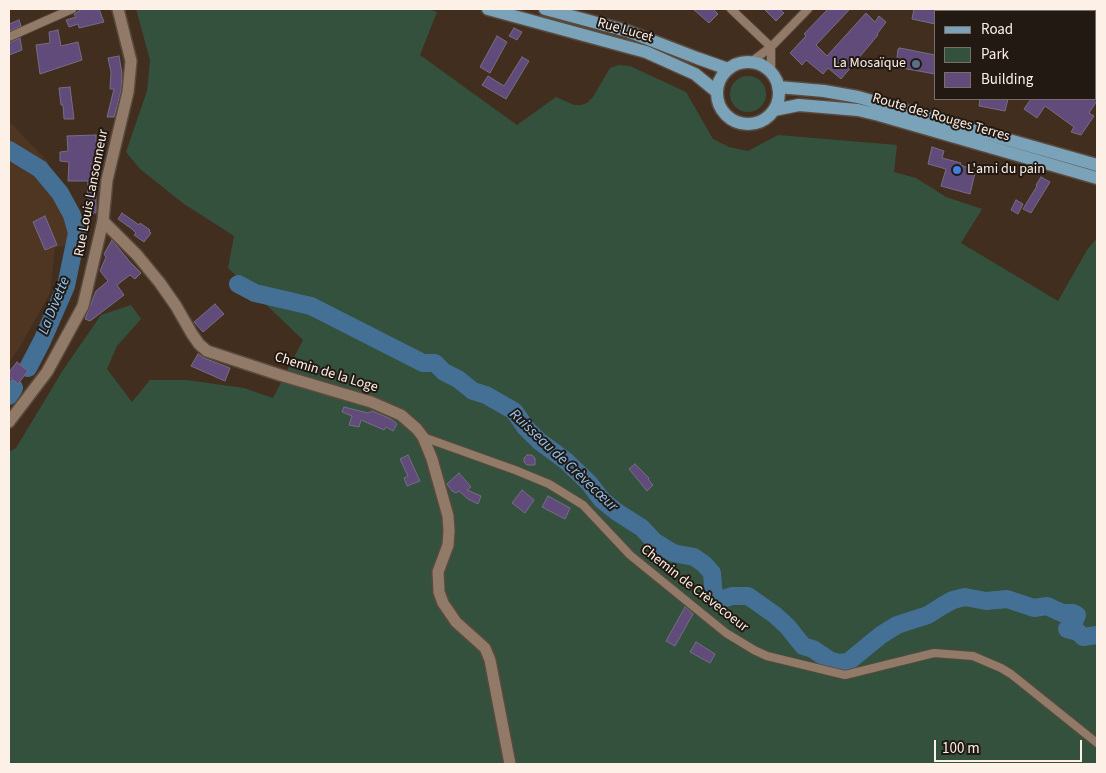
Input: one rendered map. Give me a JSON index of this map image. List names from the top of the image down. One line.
{"streets":{"main road":["Rue Lucet","Route des Rouges Terres"],"street":["Rue Louis Lansonneur","Chemin de la Loge","Chemin de Crèvecoeur"]},"crossings":[["Rue Lucet","Route des Rouges Terres"],["Rue Louis Lansonneur","Chemin de la Loge"],["Chemin de la Loge","Chemin de Crèvecoeur"]],"water":["La Divette","Ruisseau de Crèvecœur"],"places":["La Mosaïque","L'ami du pain"],"legend":["Road","Park","Building"],"scale_bar":"100 m"}
